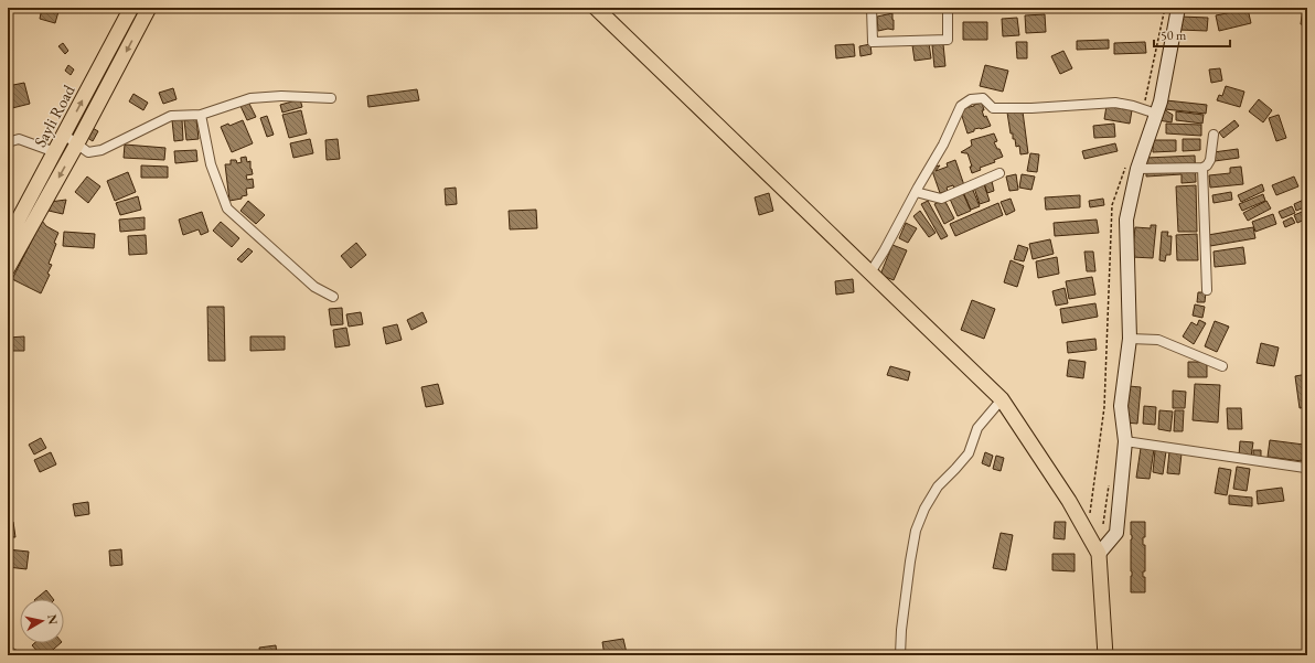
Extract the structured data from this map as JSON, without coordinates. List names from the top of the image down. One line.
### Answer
{"streets":{"main road":["Sayli Road"]},"scale_bar":"50 m","north":"right"}
